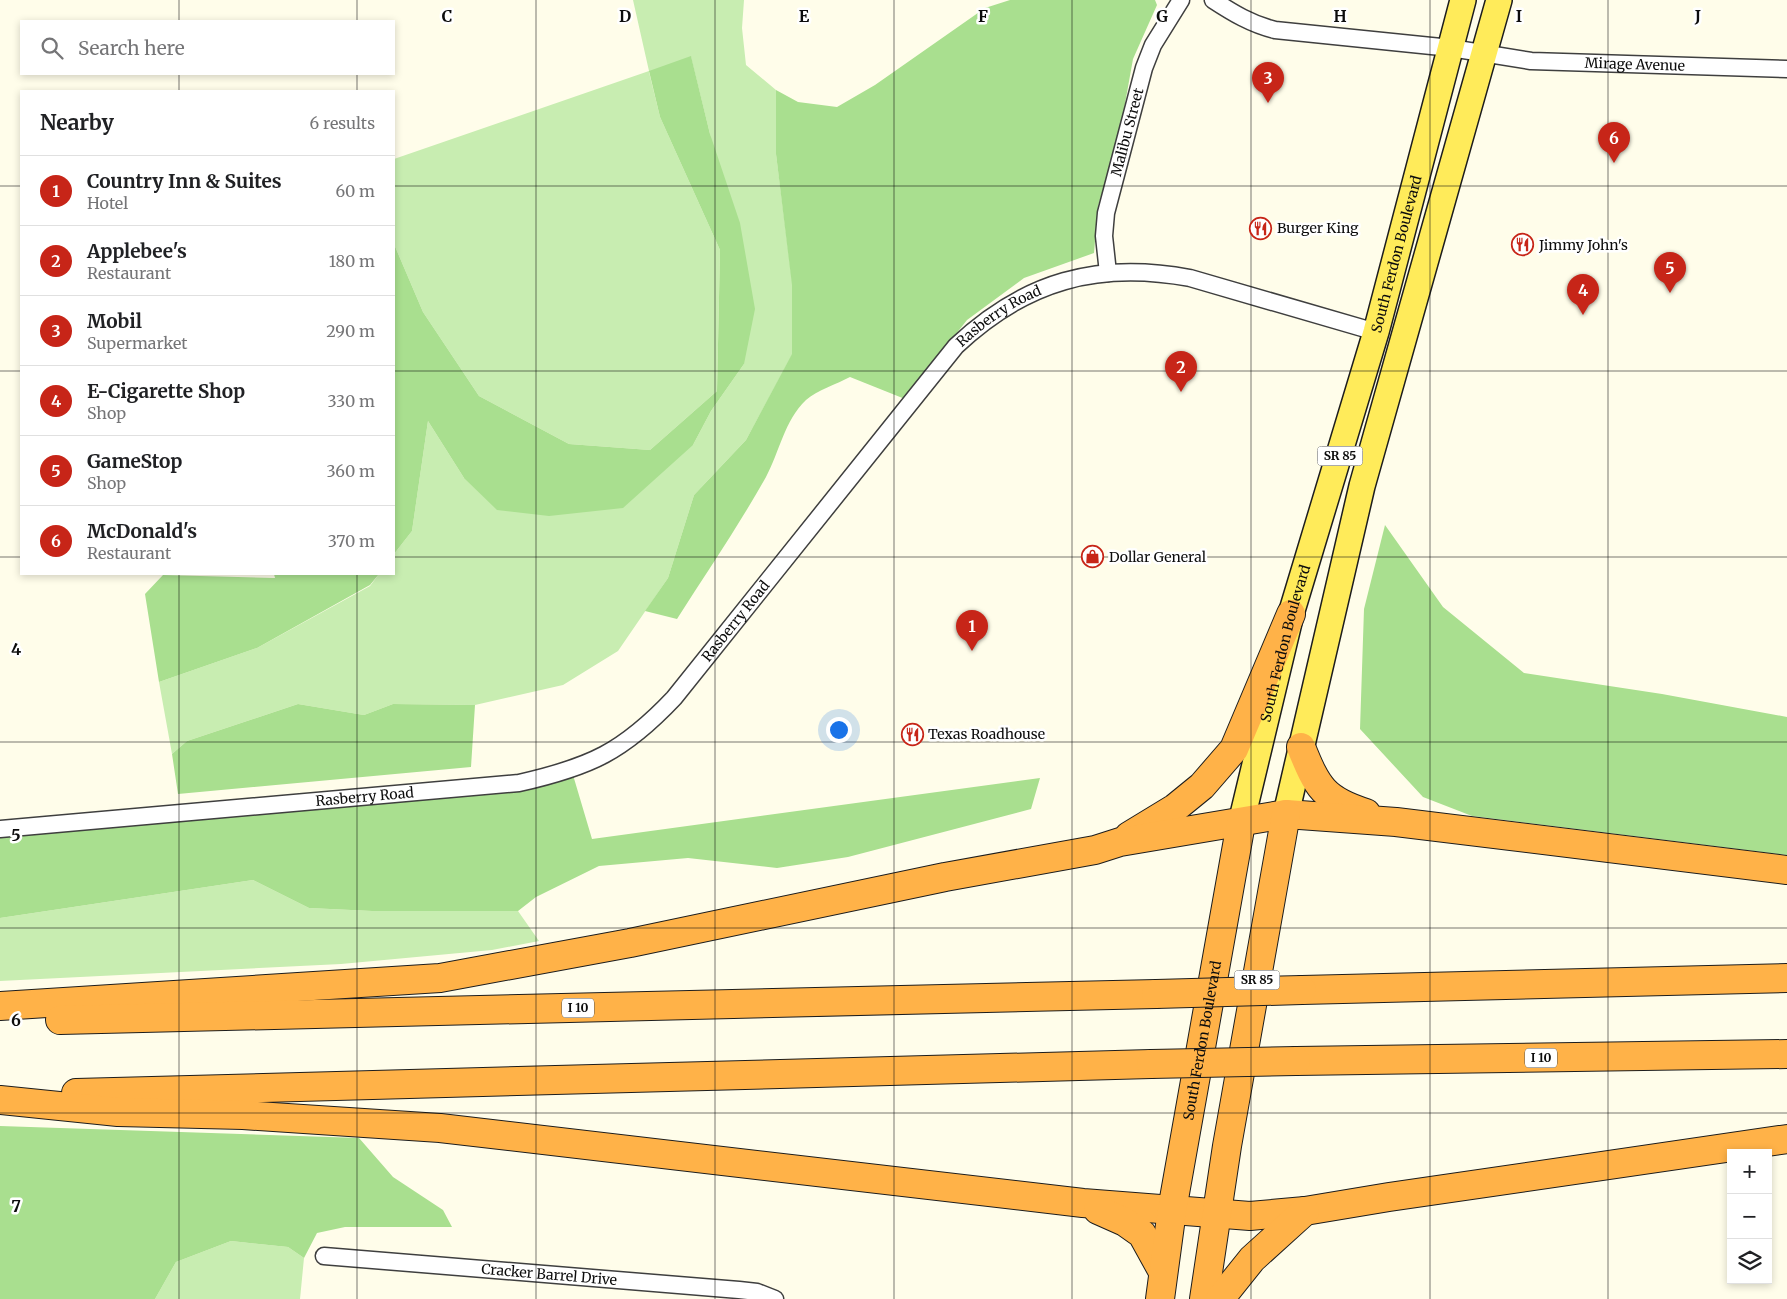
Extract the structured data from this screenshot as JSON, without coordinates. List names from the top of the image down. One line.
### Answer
{"streets":{"highway":["South Ferdon Boulevard","SR 85","I 10"],"street":["Mirage Avenue","Malibu Street","Rasberry Road","Cracker Barrel Drive"]},"crossings":[["Mirage Avenue","South Ferdon Boulevard"],["Malibu Street","Rasberry Road"],["South Ferdon Boulevard","Rasberry Road"]],"places":{"restaurant":["Burger King","Jimmy John's","Texas Roadhouse"],"shop":["Dollar General"]},"page":{"search":"Search here","pins":["3","6","5","4","2","1"],"heading":["Nearby","6 results"],"list":[{"mark":"1","name":"Country Inn & Suites","note":"Hotel","value":"60 m"},{"mark":"2","name":"Applebee's","note":"Restaurant","value":"180 m"},{"mark":"3","name":"Mobil","note":"Supermarket","value":"290 m"},{"mark":"4","name":"E-Cigarette Shop","note":"Shop","value":"330 m"},{"mark":"5","name":"GameStop","note":"Shop","value":"360 m"},{"mark":"6","name":"McDonald's","note":"Restaurant","value":"370 m"}],"map_buttons":["+","−"]},"grid":{"columns":["C","D","E","F","G","H","I","J"],"rows":["4","5","6","7"]}}
